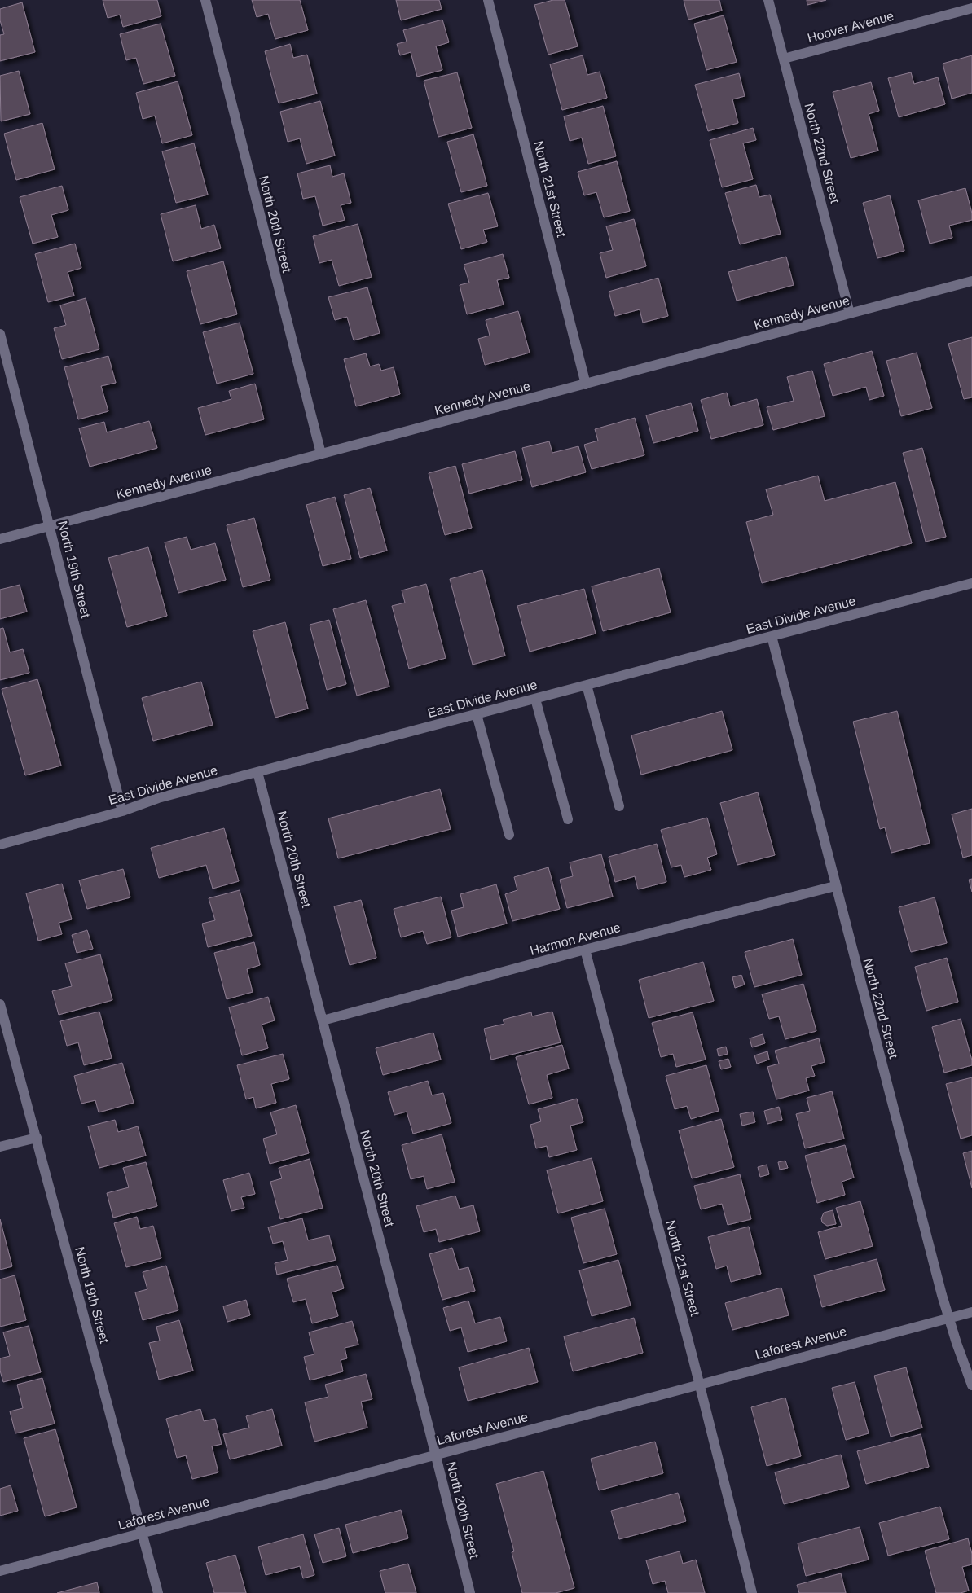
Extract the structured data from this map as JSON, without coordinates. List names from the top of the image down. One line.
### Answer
{"streets":{"street":["Hoover Avenue","North 22nd Street","North 21st Street","North 20th Street","Kennedy Avenue","North 19th Street","East Divide Avenue","Harmon Avenue","Laforest Avenue"]},"crossings":[["Hoover Avenue","North 22nd Street"],["North 22nd Street","Kennedy Avenue"],["North 22nd Street","East Divide Avenue"],["North 22nd Street","Harmon Avenue"],["North 22nd Street","Laforest Avenue"],["North 21st Street","Kennedy Avenue"],["North 21st Street","Harmon Avenue"],["North 21st Street","Laforest Avenue"],["North 20th Street","Kennedy Avenue"],["North 20th Street","East Divide Avenue"],["North 20th Street","Harmon Avenue"],["North 20th Street","Laforest Avenue"],["Kennedy Avenue","North 19th Street"],["North 19th Street","East Divide Avenue"],["North 19th Street","Laforest Avenue"]]}
